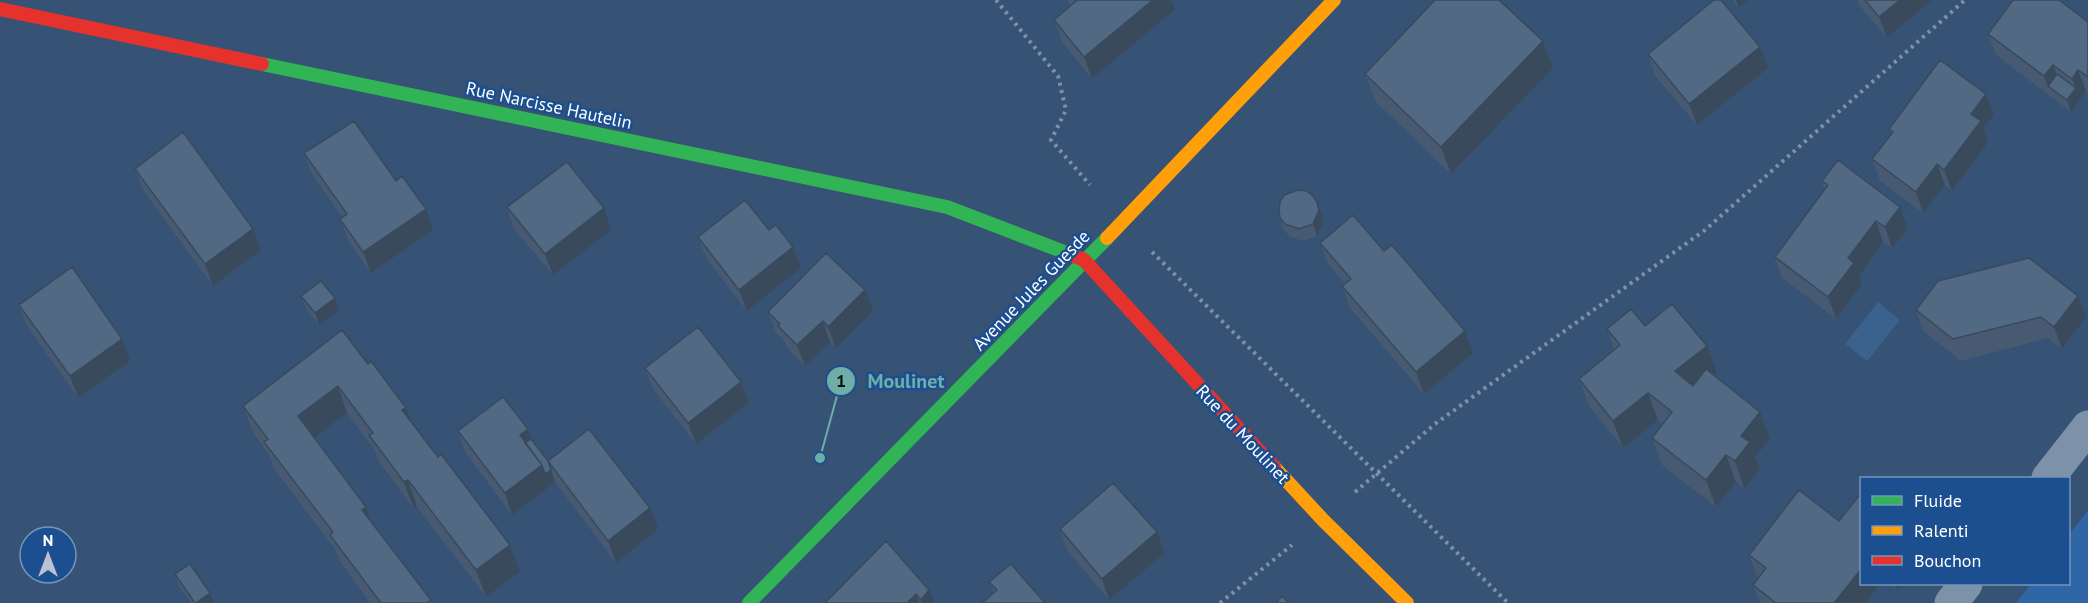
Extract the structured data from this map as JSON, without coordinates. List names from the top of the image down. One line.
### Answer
{"streets":{"street":["Rue Narcisse Hautelin","Avenue Jules Guesde","Rue du Moulinet"]},"crossings":[["Rue Narcisse Hautelin","Avenue Jules Guesde"],["Rue Narcisse Hautelin","Rue du Moulinet"],["Avenue Jules Guesde","Rue du Moulinet"]],"places":["Moulinet"],"legend":["Fluide","Ralenti","Bouchon"],"north":"top"}
